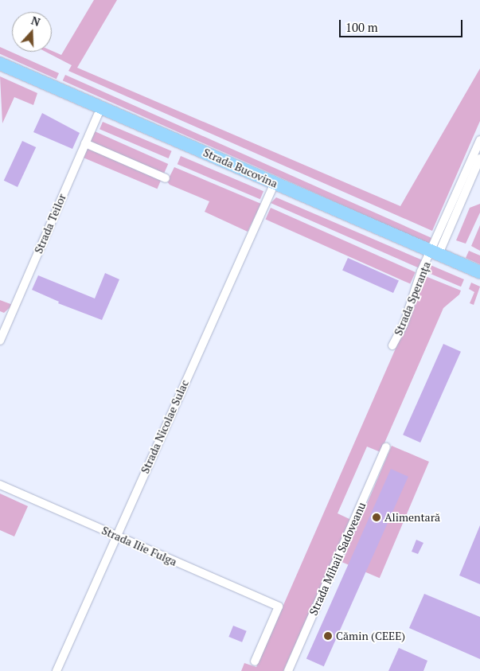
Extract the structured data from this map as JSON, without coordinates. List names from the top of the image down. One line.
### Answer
{"streets":{"main road":["Strada Bucovina"],"street":["Strada Teilor","Strada Speranța","Strada Nicolae Sulac","Strada Ilie Fulga","Strada Mihail Sadoveanu"]},"crossings":[["Strada Bucovina","Strada Teilor"],["Strada Bucovina","Strada Speranța"],["Strada Bucovina","Strada Nicolae Sulac"],["Strada Nicolae Sulac","Strada Ilie Fulga"]],"places":["Alimentară","Cămin (CEEE)"],"scale_bar":"100 m","north":"top"}
